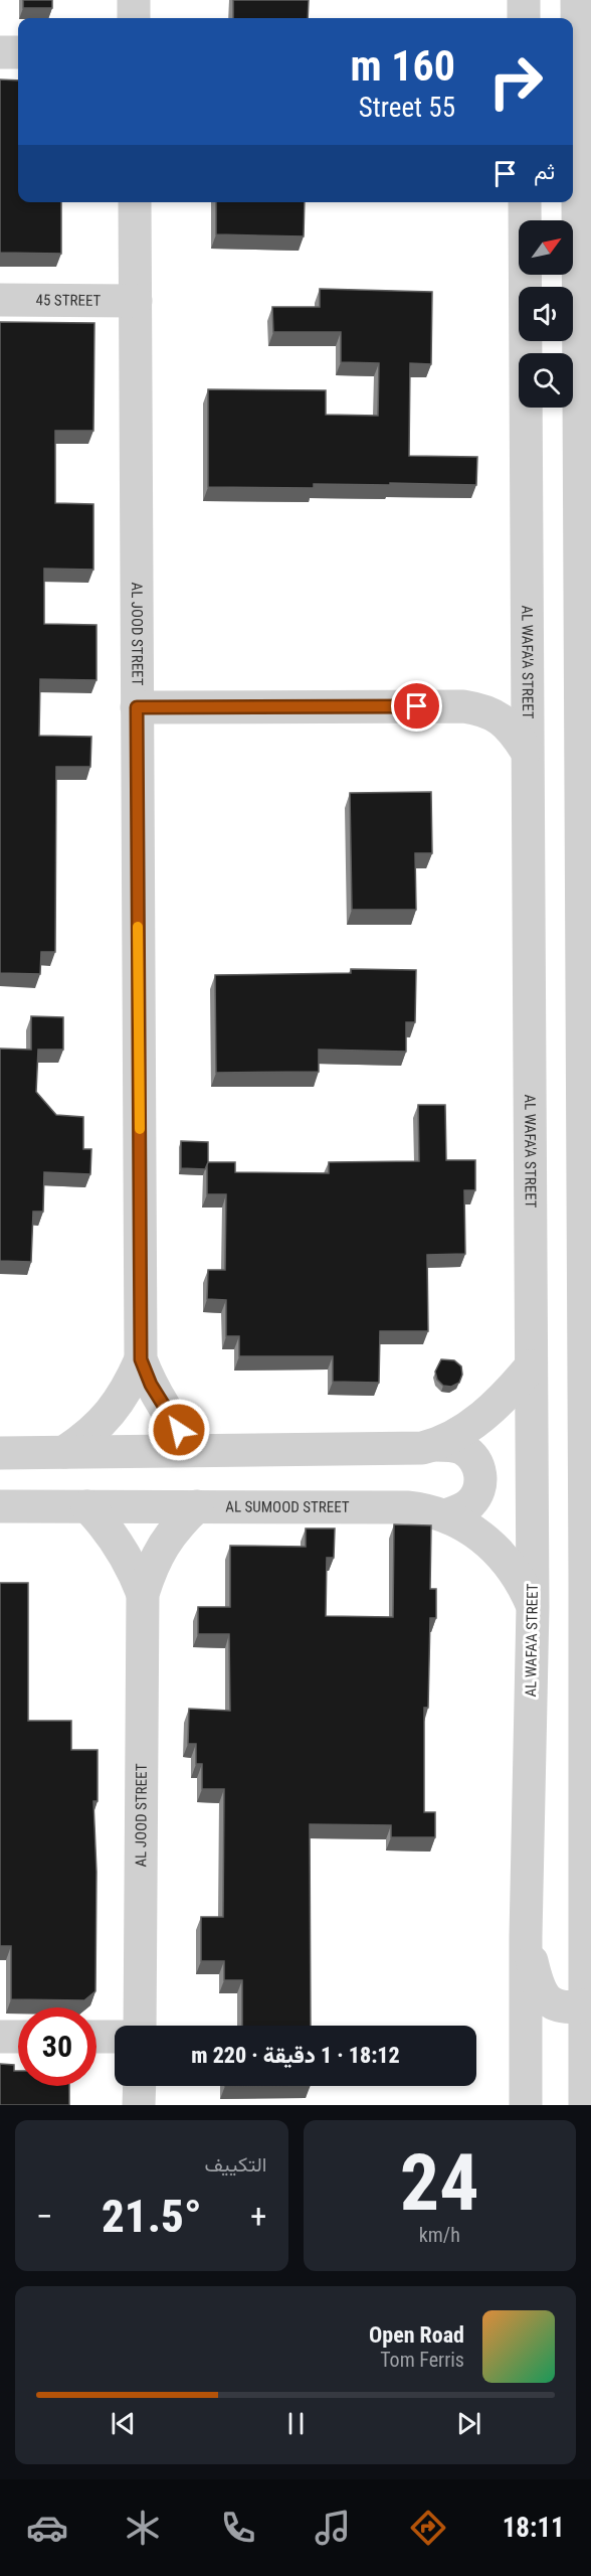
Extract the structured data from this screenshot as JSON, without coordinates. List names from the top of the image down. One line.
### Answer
{"streets":{"street":["45 STREET","AL JOOD STREET","AL WAFA'A STREET","AL SUMOOD STREET"]},"crossings":[["45 STREET","AL JOOD STREET"],["AL JOOD STREET","AL SUMOOD STREET"],["AL WAFA'A STREET","AL SUMOOD STREET"]],"north":"top right","page":{"turn":["160 m","55 Street"],"then":"ثم","limit":"30","trip":"18:12 · 1 دقيقة · 220 m","tile":[["24","km/h"],"التكييف"],"heat":["−","21.5°","+"],"song":["Open Road","Tom Ferris"],"tabs":"18:11"}}
